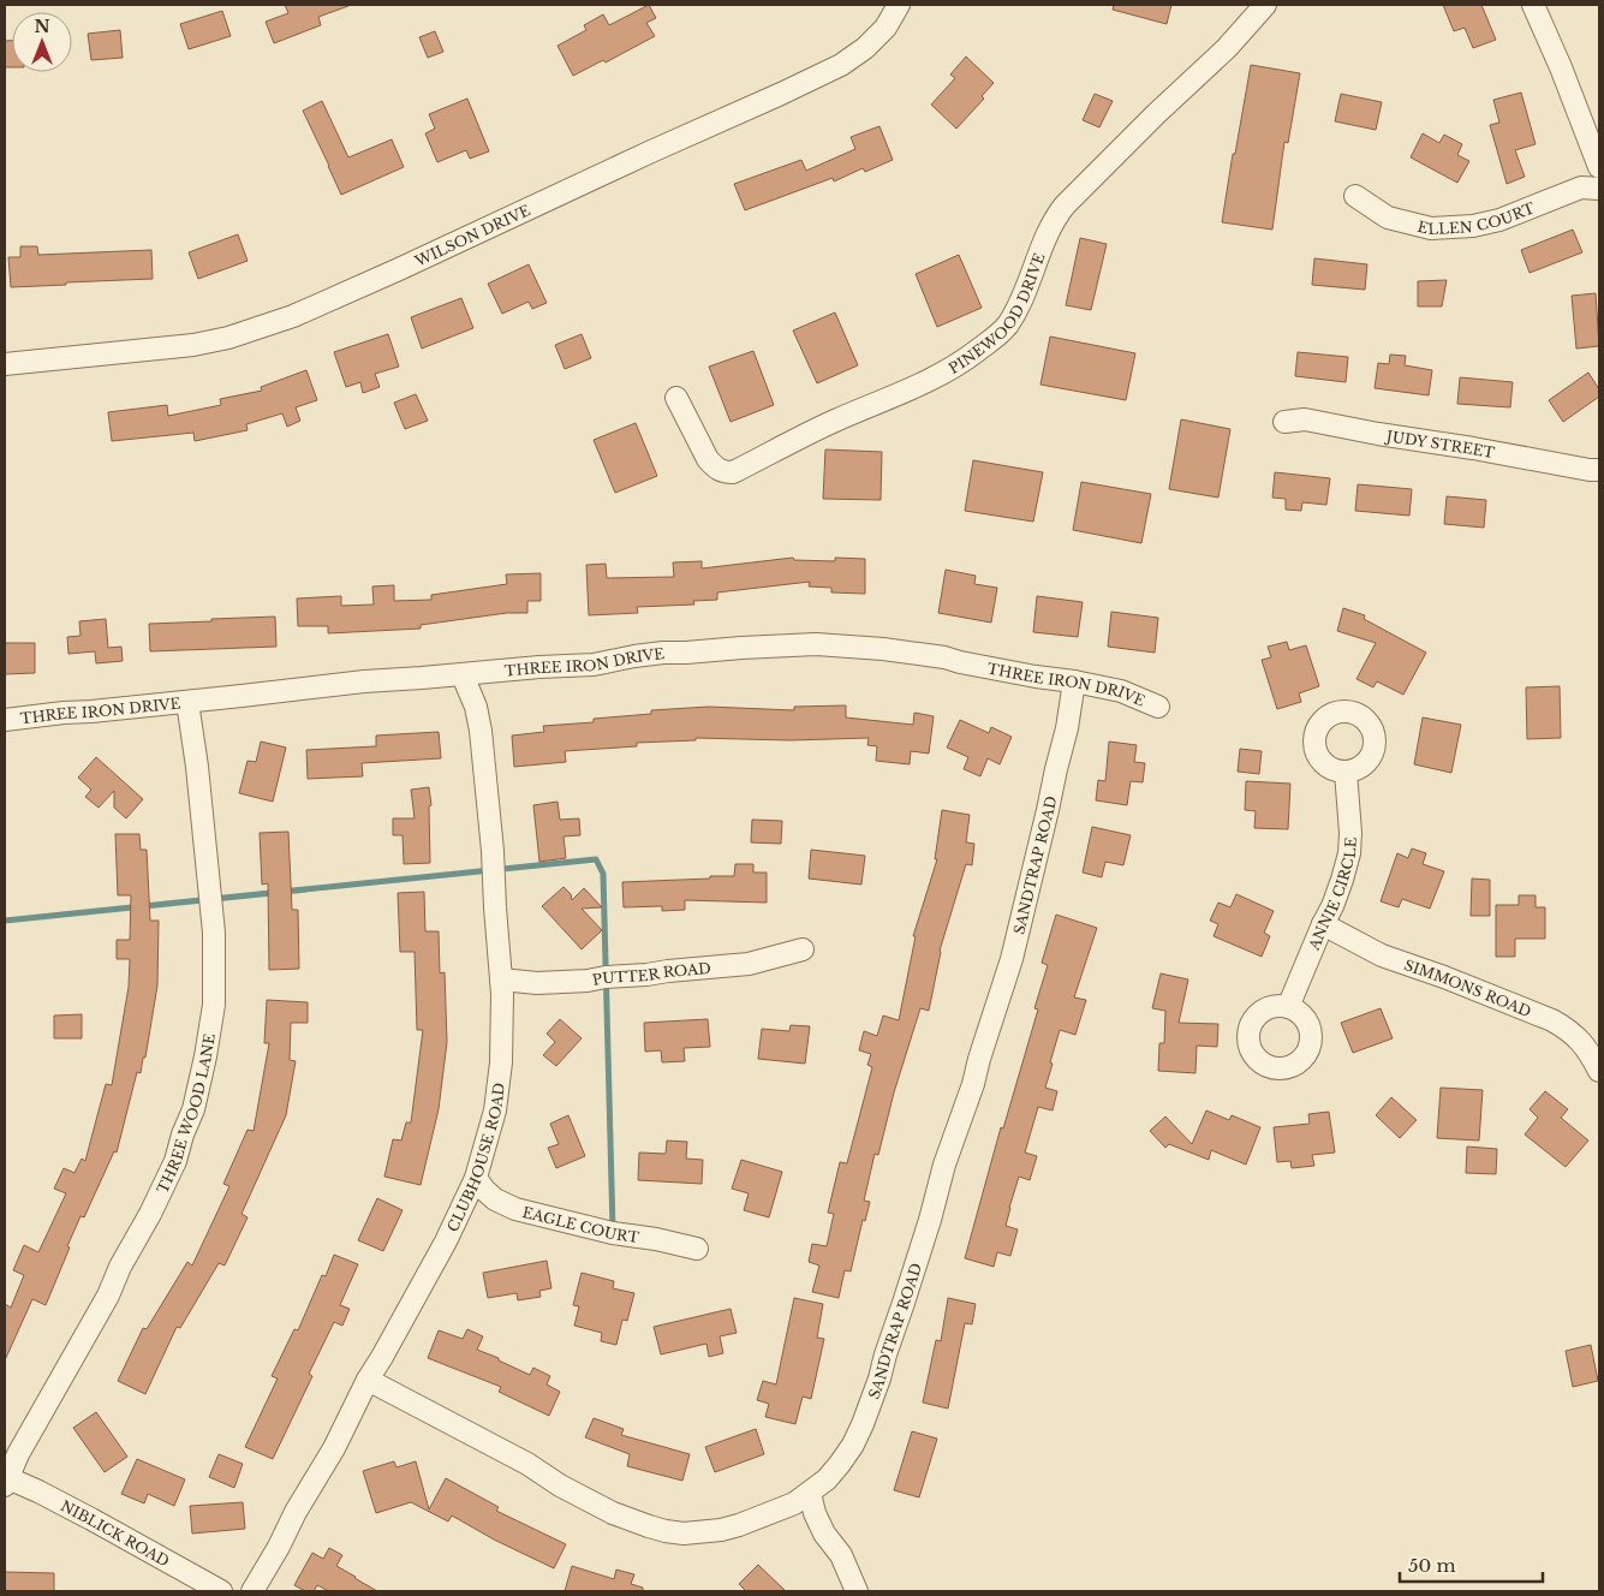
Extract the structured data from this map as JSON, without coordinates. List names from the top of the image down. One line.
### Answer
{"streets":{"street":["ELLEN COURT","WILSON DRIVE","PINEWOOD DRIVE","JUDY STREET","THREE IRON DRIVE","SANDTRAP ROAD","ANNIE CIRCLE","PUTTER ROAD","SIMMONS ROAD","THREE WOOD LANE","CLUBHOUSE ROAD","EAGLE COURT","NIBLICK ROAD"]},"crossings":[["THREE IRON DRIVE","SANDTRAP ROAD"],["THREE IRON DRIVE","THREE WOOD LANE"],["THREE IRON DRIVE","CLUBHOUSE ROAD"],["SANDTRAP ROAD","CLUBHOUSE ROAD"],["ANNIE CIRCLE","SIMMONS ROAD"],["PUTTER ROAD","CLUBHOUSE ROAD"],["THREE WOOD LANE","NIBLICK ROAD"],["CLUBHOUSE ROAD","EAGLE COURT"]],"scale_bar":"50 m","north":"top"}
